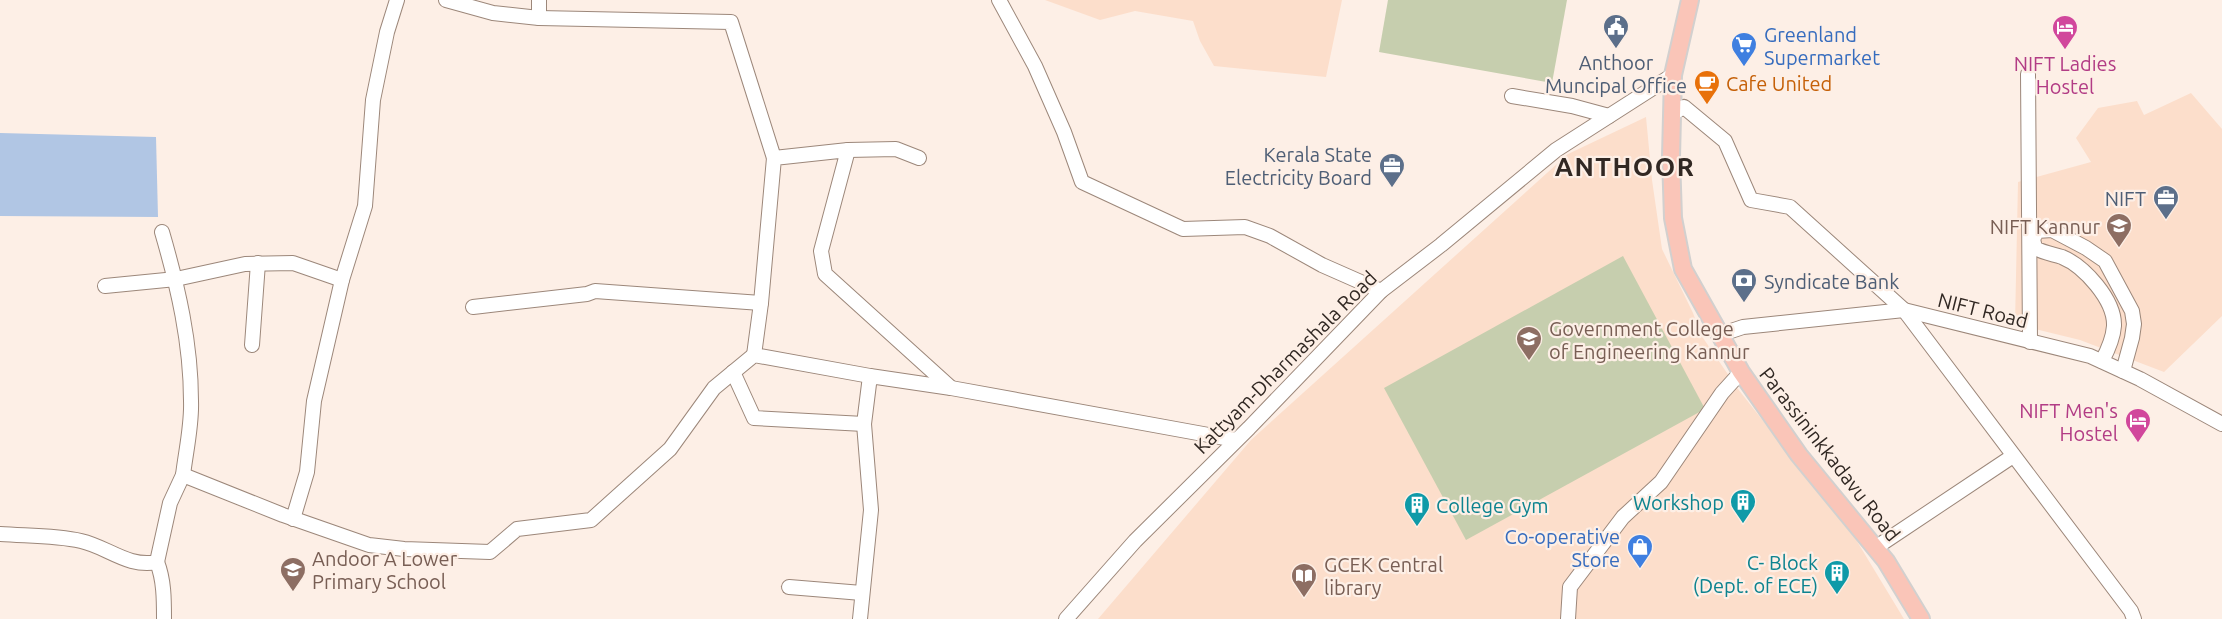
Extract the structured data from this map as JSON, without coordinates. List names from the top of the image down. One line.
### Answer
{"streets":{"main road":["Parassininkkadavu Road"],"street":["NIFT Road","Kattyam-Dharmashala Road"]},"crossings":[["NIFT Road","Parassininkkadavu Road"],["Kattyam-Dharmashala Road","Parassininkkadavu Road"]],"districts":["ANTHOOR"],"places":{"public building":["Anthoor Muncipal Office"],"hotel":["NIFT Ladies Hostel","NIFT Men's Hostel"],"supermarket":["Greenland Supermarket"],"cafe":["Cafe United"],"office":["Kerala State Electricity Board","NIFT"],"school or university":["NIFT Kannur","Government College of Engineering Kannur","Andoor A Lower Primary School"],"bank":["Syndicate Bank"],"building":["Workshop","College Gym","C- Block (Dept. of ECE)"],"shop":["Co-operative Store"],"library":["GCEK Central library"]}}
